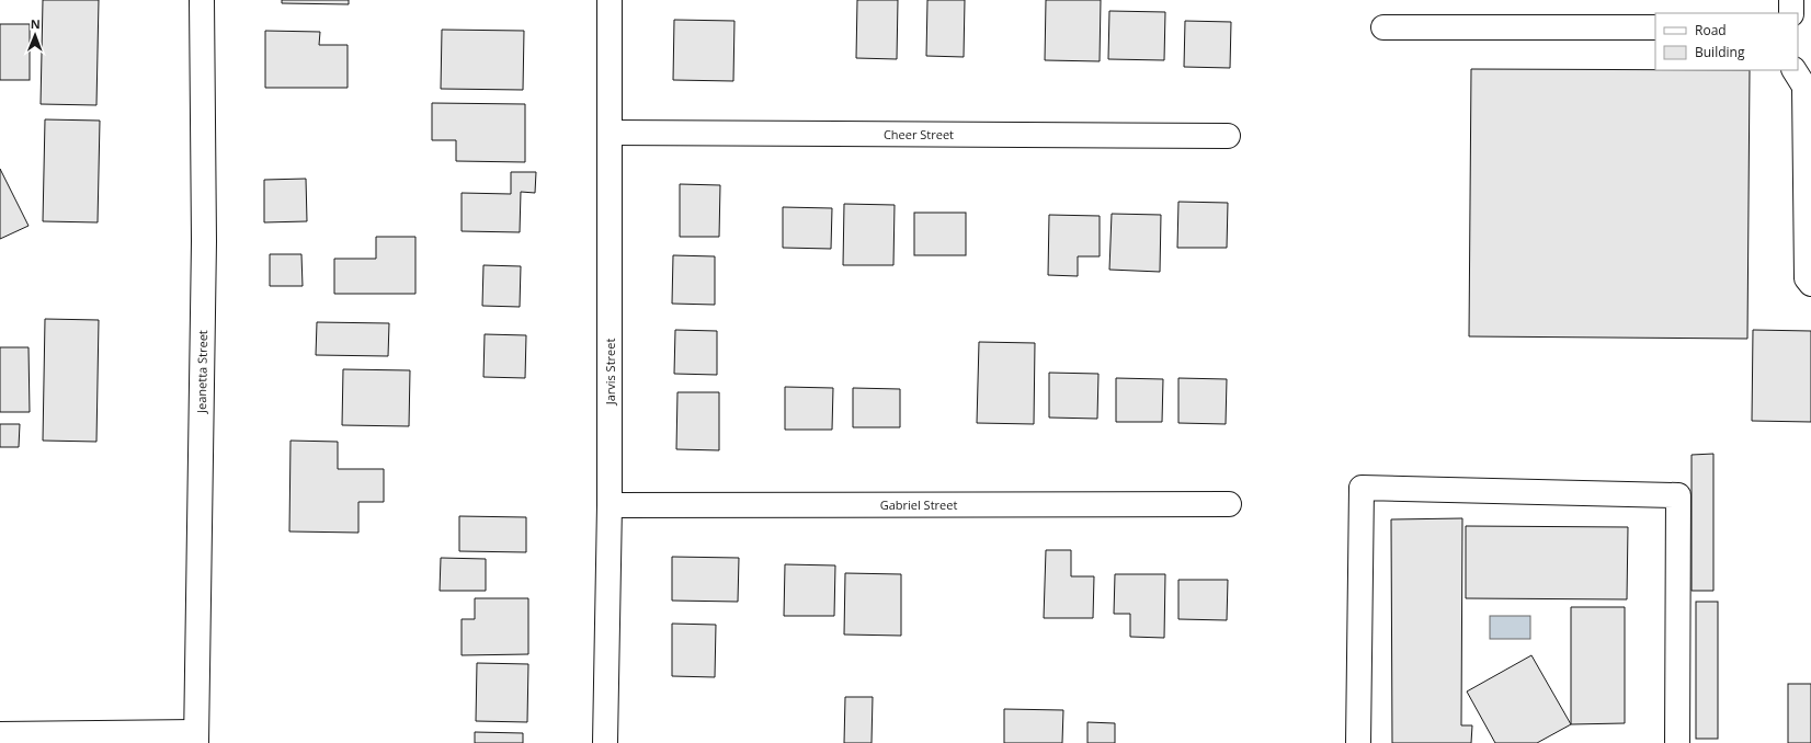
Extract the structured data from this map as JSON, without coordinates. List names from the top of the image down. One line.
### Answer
{"streets":{"street":["Cheer Street","Jeanetta Street","Jarvis Street","Gabriel Street"]},"crossings":[["Cheer Street","Jarvis Street"],["Jarvis Street","Gabriel Street"]],"legend":["Road","Building"],"north":"top"}
